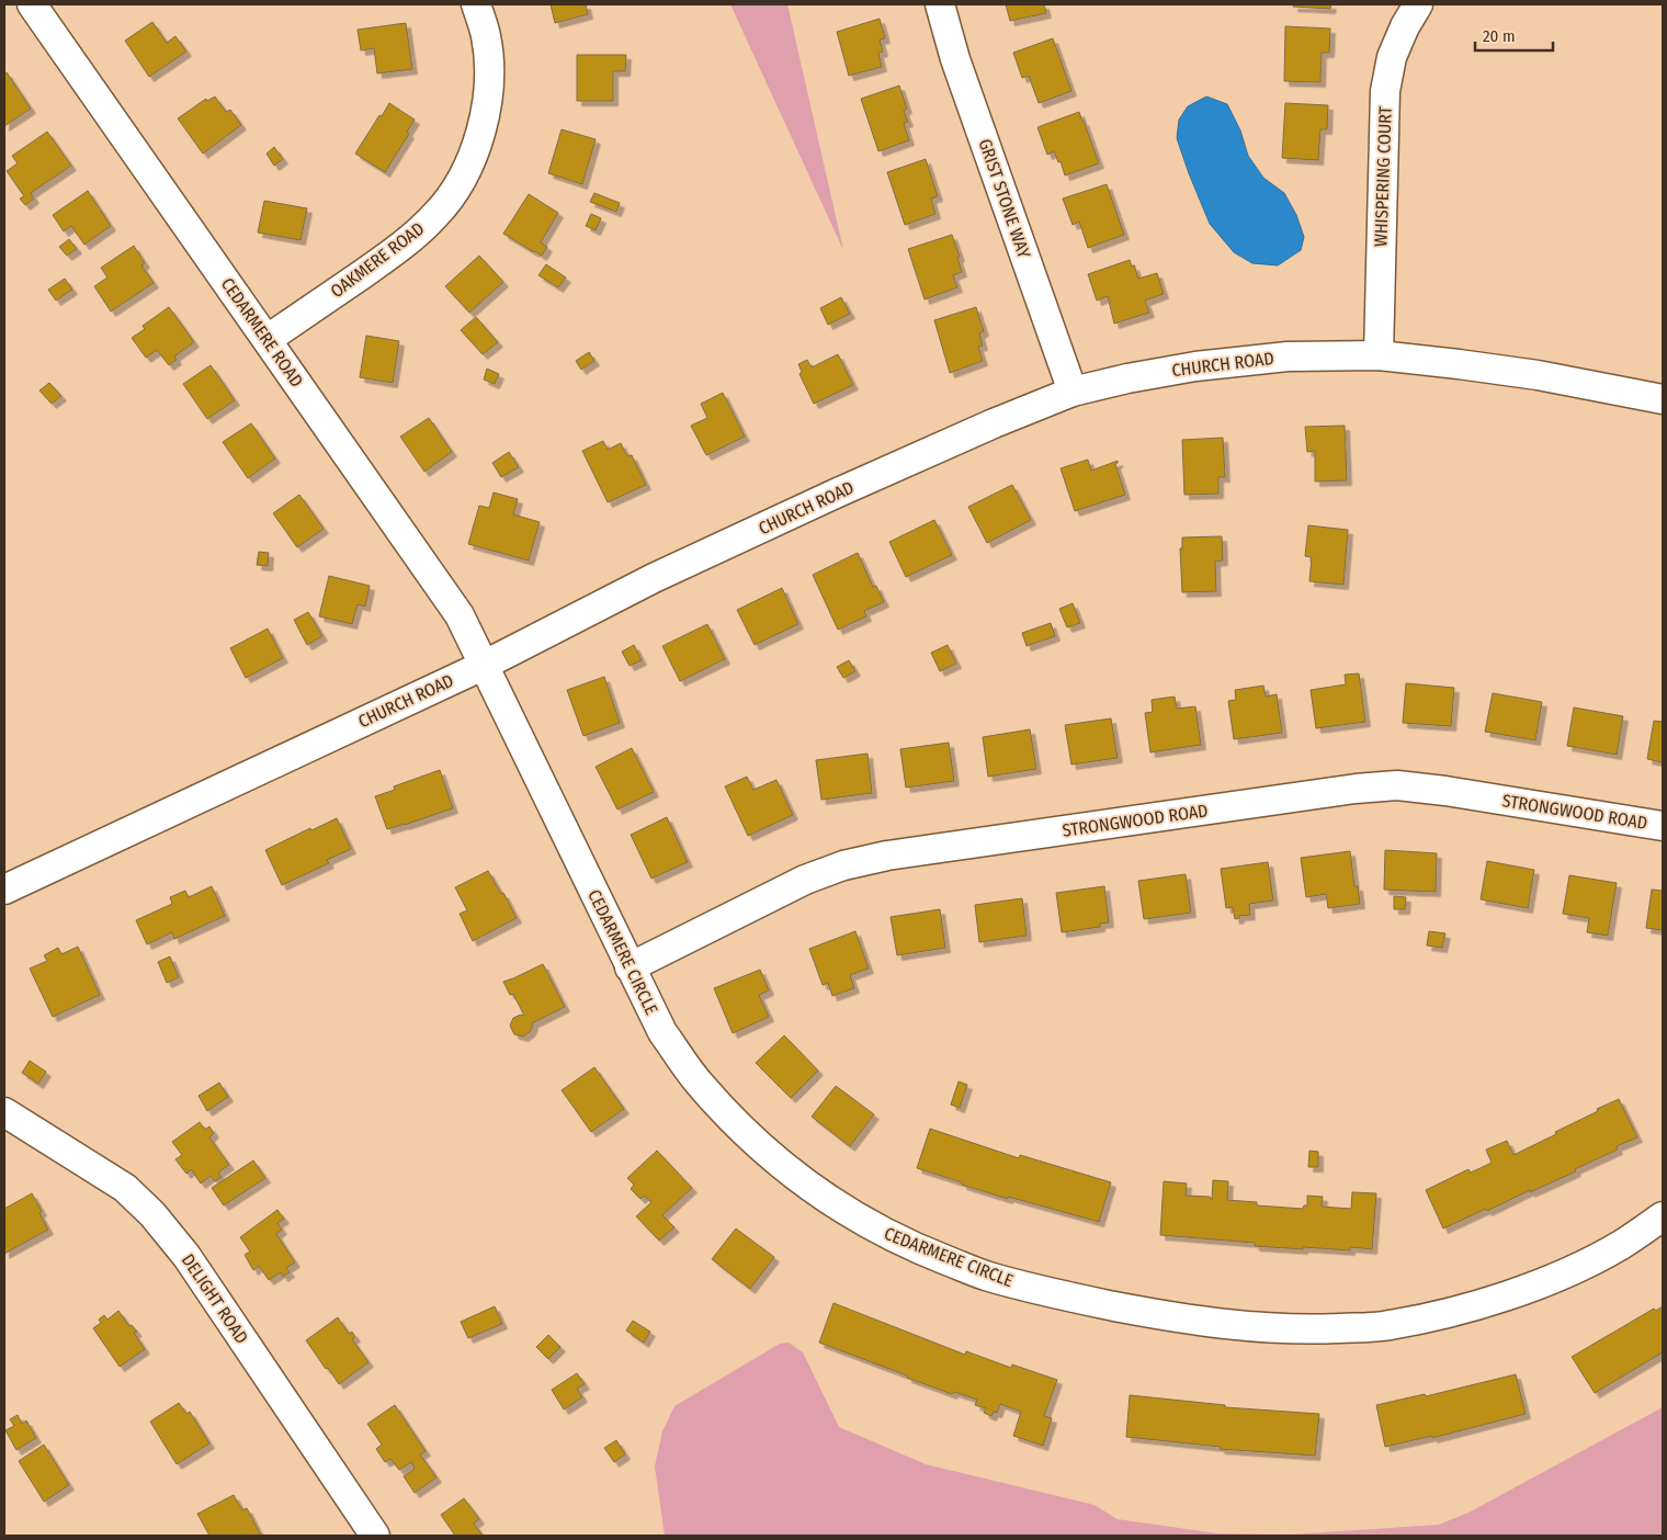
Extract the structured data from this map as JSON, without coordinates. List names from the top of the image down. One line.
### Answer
{"streets":{"street":["WHISPERING COURT","GRIST STONE WAY","OAKMERE ROAD","CEDARMERE ROAD","CHURCH ROAD","STRONGWOOD ROAD","CEDARMERE CIRCLE","DELIGHT ROAD"]},"crossings":[["WHISPERING COURT","CHURCH ROAD"],["GRIST STONE WAY","CHURCH ROAD"],["OAKMERE ROAD","CEDARMERE ROAD"],["CEDARMERE ROAD","CHURCH ROAD"],["CEDARMERE ROAD","CEDARMERE CIRCLE"],["CHURCH ROAD","CEDARMERE CIRCLE"],["STRONGWOOD ROAD","CEDARMERE CIRCLE"]],"scale_bar":"20 m"}
